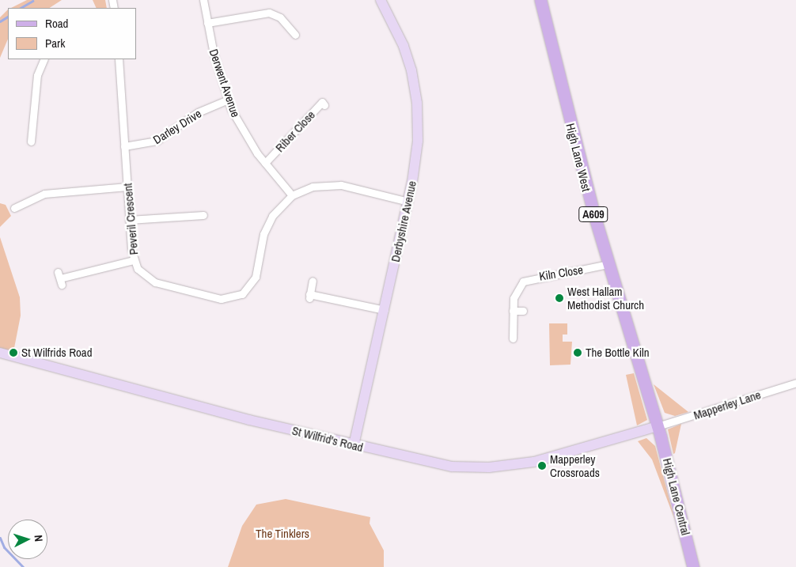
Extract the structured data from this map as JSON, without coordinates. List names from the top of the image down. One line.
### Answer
{"streets":{"main road":["High Lane West","A609","High Lane Central"],"street":["Derwent Avenue","Darley Drive","Riber Close","Peveril Crescent","Derbyshire Avenue","Kiln Close","Mapperley Lane","St Wilfrid's Road"]},"crossings":[["Derwent Avenue","Darley Drive"],["Derwent Avenue","Riber Close"],["Derwent Avenue","Peveril Crescent"],["Darley Drive","Peveril Crescent"],["High Lane West","Kiln Close"],["High Lane West","Mapperley Lane"],["High Lane West","St Wilfrid's Road"],["High Lane West","High Lane Central"],["Peveril Crescent","Derbyshire Avenue"],["Derbyshire Avenue","St Wilfrid's Road"],["Mapperley Lane","St Wilfrid's Road"],["Mapperley Lane","High Lane Central"],["St Wilfrid's Road","High Lane Central"]],"parks":["The Tinklers"],"places":["West Hallam Methodist Church","St Wilfrids Road","The Bottle Kiln","Mapperley Crossroads"],"legend":["Road","Park"],"north":"right"}
